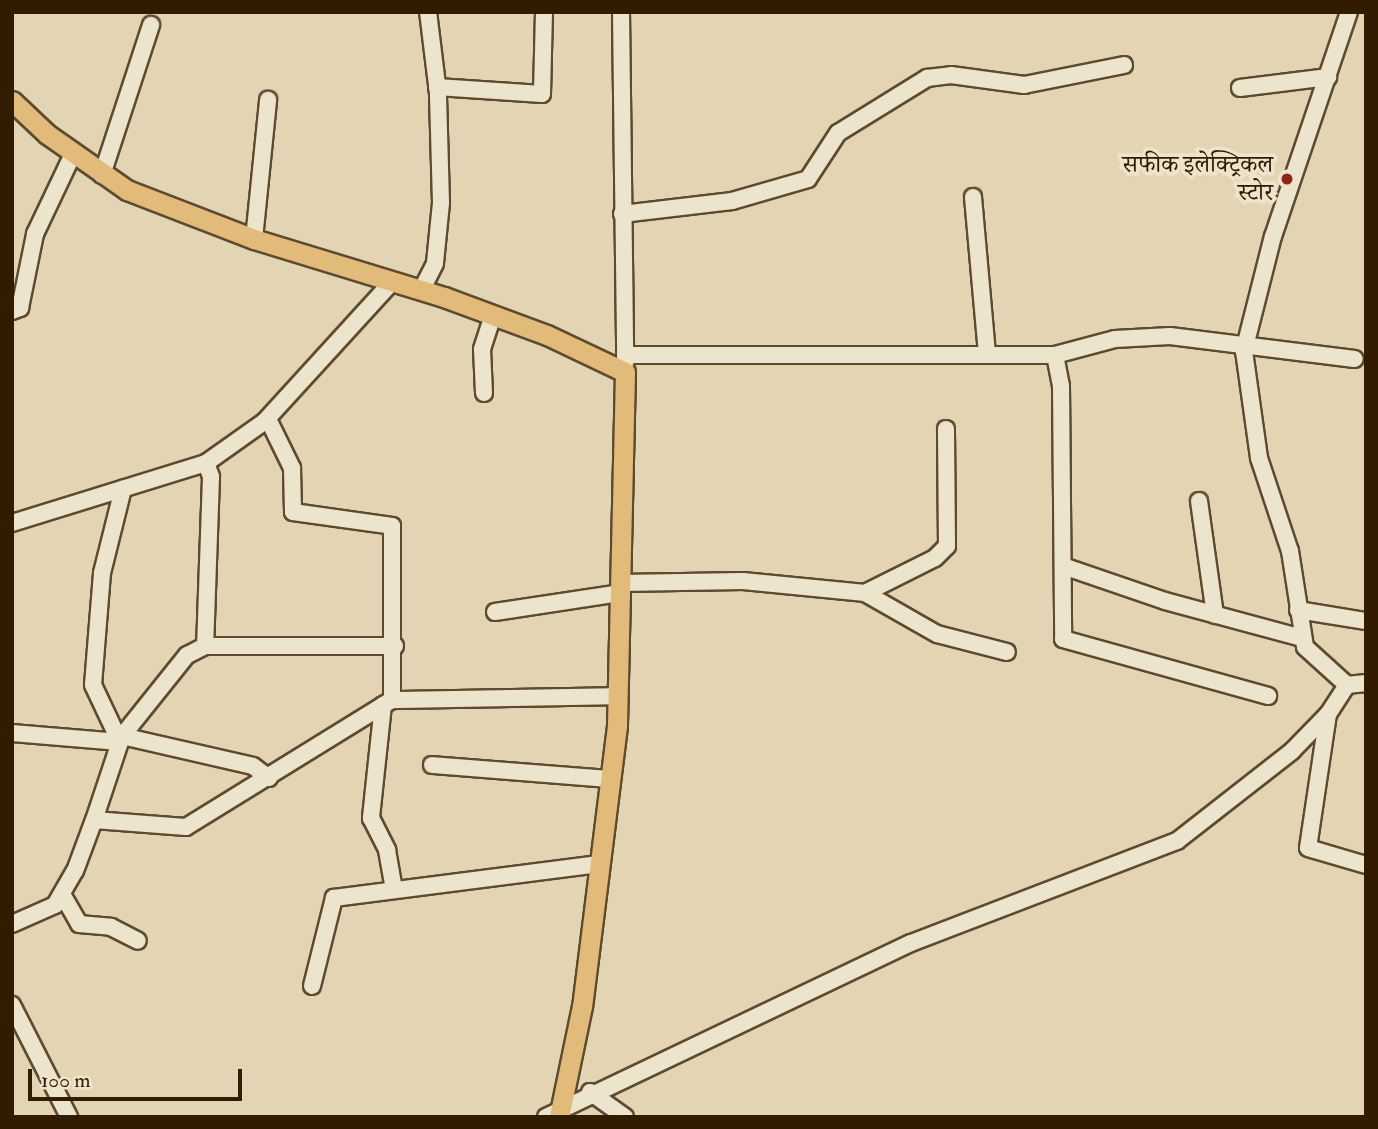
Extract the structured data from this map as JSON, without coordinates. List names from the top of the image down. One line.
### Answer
{"places":["सफीक इलेक्ट्रिकल स्टोर"],"scale_bar":"100 m"}
